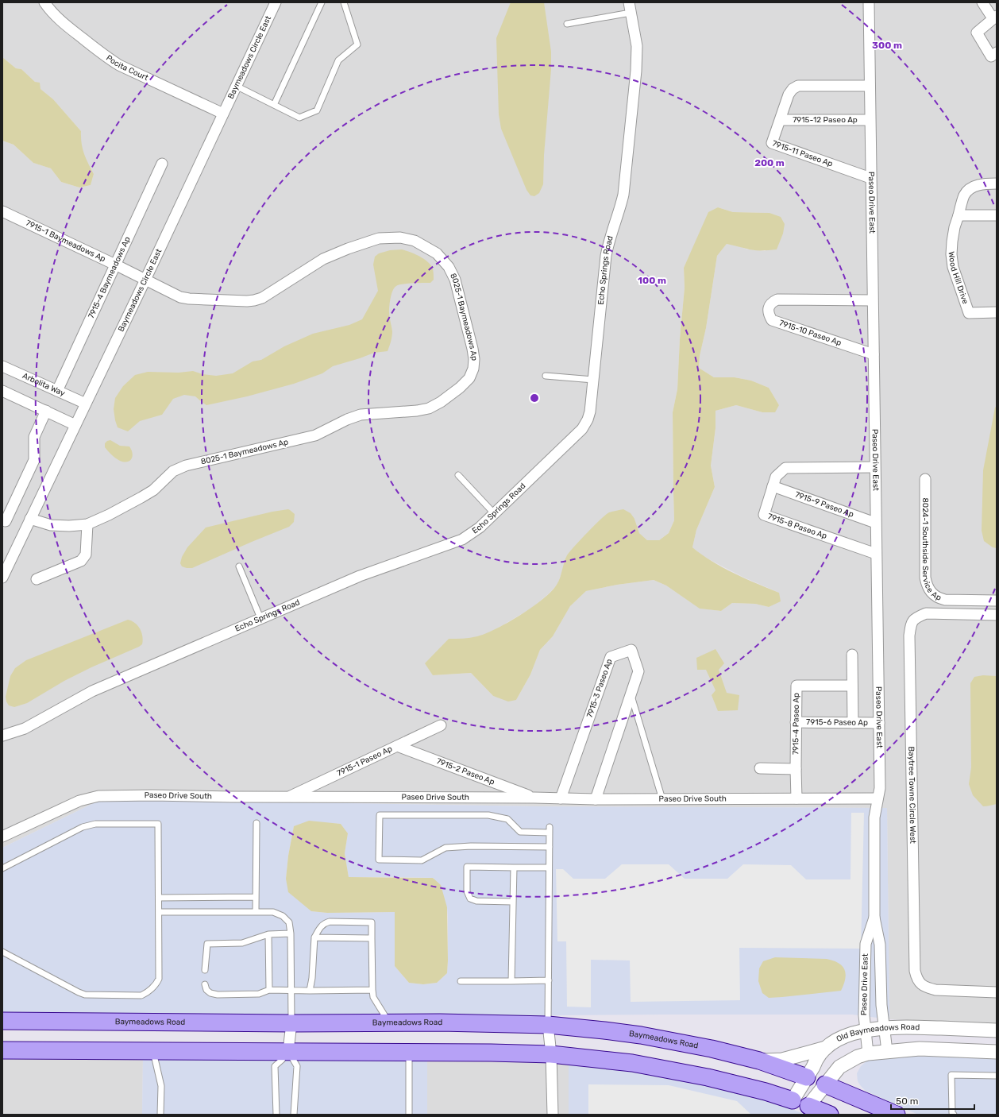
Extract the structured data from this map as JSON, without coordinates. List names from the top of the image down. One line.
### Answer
{"streets":{"main road":["Baymeadows Road"],"street":["Baymeadows Circle East","Pocita Court","7915-12 Paseo Ap","7915-11 Paseo Ap","Paseo Drive East","7915-1 Baymeadows Ap","Echo Springs Road","7915-4 Baymeadows Ap","Wood Hill Drive","8025-1 Baymeadows Ap","7915-10 Paseo Ap","Arbolita Way","7915-9 Paseo Ap","7915-8 Paseo Ap","8024-1 Southside Service Ap","7915-3 Paseo Ap","7915-6 Paseo Ap","7915-4 Paseo Ap","7915-1 Paseo Ap","7915-2 Paseo Ap","Baytree Towne Circle West","Paseo Drive South","Old Baymeadows Road"]},"crossings":[["Baymeadows Circle East","Pocita Court"],["Baymeadows Circle East","7915-1 Baymeadows Ap"],["Baymeadows Circle East","8025-1 Baymeadows Ap"],["Baymeadows Circle East","Arbolita Way"],["7915-12 Paseo Ap","7915-11 Paseo Ap"],["7915-12 Paseo Ap","Paseo Drive East"],["7915-11 Paseo Ap","Paseo Drive East"],["Paseo Drive East","7915-10 Paseo Ap"],["Paseo Drive East","7915-9 Paseo Ap"],["Paseo Drive East","7915-8 Paseo Ap"],["Paseo Drive East","7915-6 Paseo Ap"],["Paseo Drive East","Paseo Drive South"],["Paseo Drive East","Old Baymeadows Road"],["7915-1 Baymeadows Ap","7915-4 Baymeadows Ap"],["7915-1 Baymeadows Ap","8025-1 Baymeadows Ap"],["7915-4 Baymeadows Ap","Arbolita Way"],["7915-9 Paseo Ap","7915-8 Paseo Ap"],["7915-3 Paseo Ap","Paseo Drive South"],["7915-6 Paseo Ap","7915-4 Paseo Ap"],["7915-4 Paseo Ap","Paseo Drive South"],["7915-1 Paseo Ap","7915-2 Paseo Ap"],["7915-1 Paseo Ap","Paseo Drive South"],["7915-2 Paseo Ap","Paseo Drive South"],["Baymeadows Road","Old Baymeadows Road"]],"scale_bar":"50 m","rings":["300 m","200 m","100 m"]}
